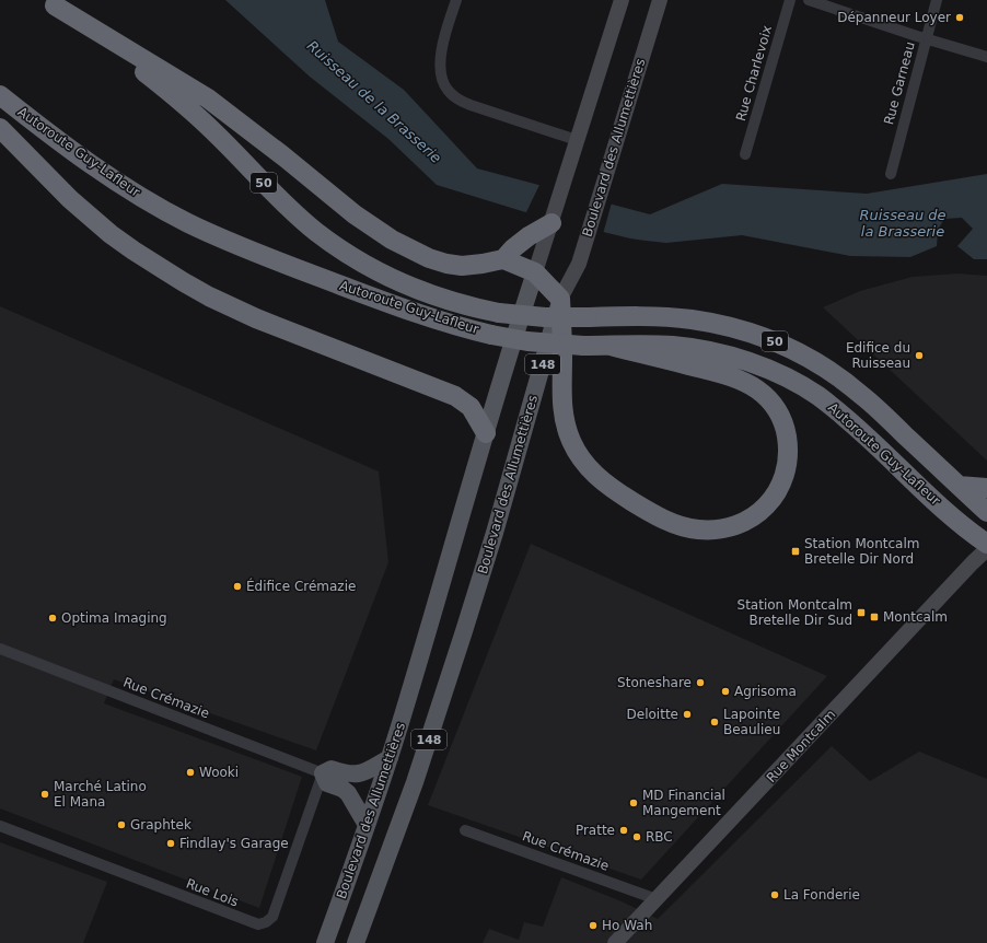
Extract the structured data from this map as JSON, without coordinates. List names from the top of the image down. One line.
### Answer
{"streets":{"highway":["Autoroute Guy-Lafleur","50"],"main road":["Boulevard des Allumettières","148","Rue Montcalm"],"street":["Rue Charlevoix","Rue Garneau","Rue Crémazie","Rue Lois"]},"crossings":[["Rue Crémazie","Rue Montcalm"],["Rue Crémazie","Rue Lois"]],"water":["Ruisseau de la Brasserie"],"places":{"other":["Dépanneur Loyer","Edifice du Ruisseau","Édifice Crémazie","Optima Imaging","Stoneshare","Agrisoma","Deloitte","Lapointe Beaulieu","Wooki","Marché Latino El Mana","MD Financial Mangement","Graphtek","Pratte","RBC","Findlay's Garage","La Fonderie","Ho Wah"],"transit":["Station Montcalm Bretelle Dir Nord","Station Montcalm Bretelle Dir Sud","Montcalm"]}}
